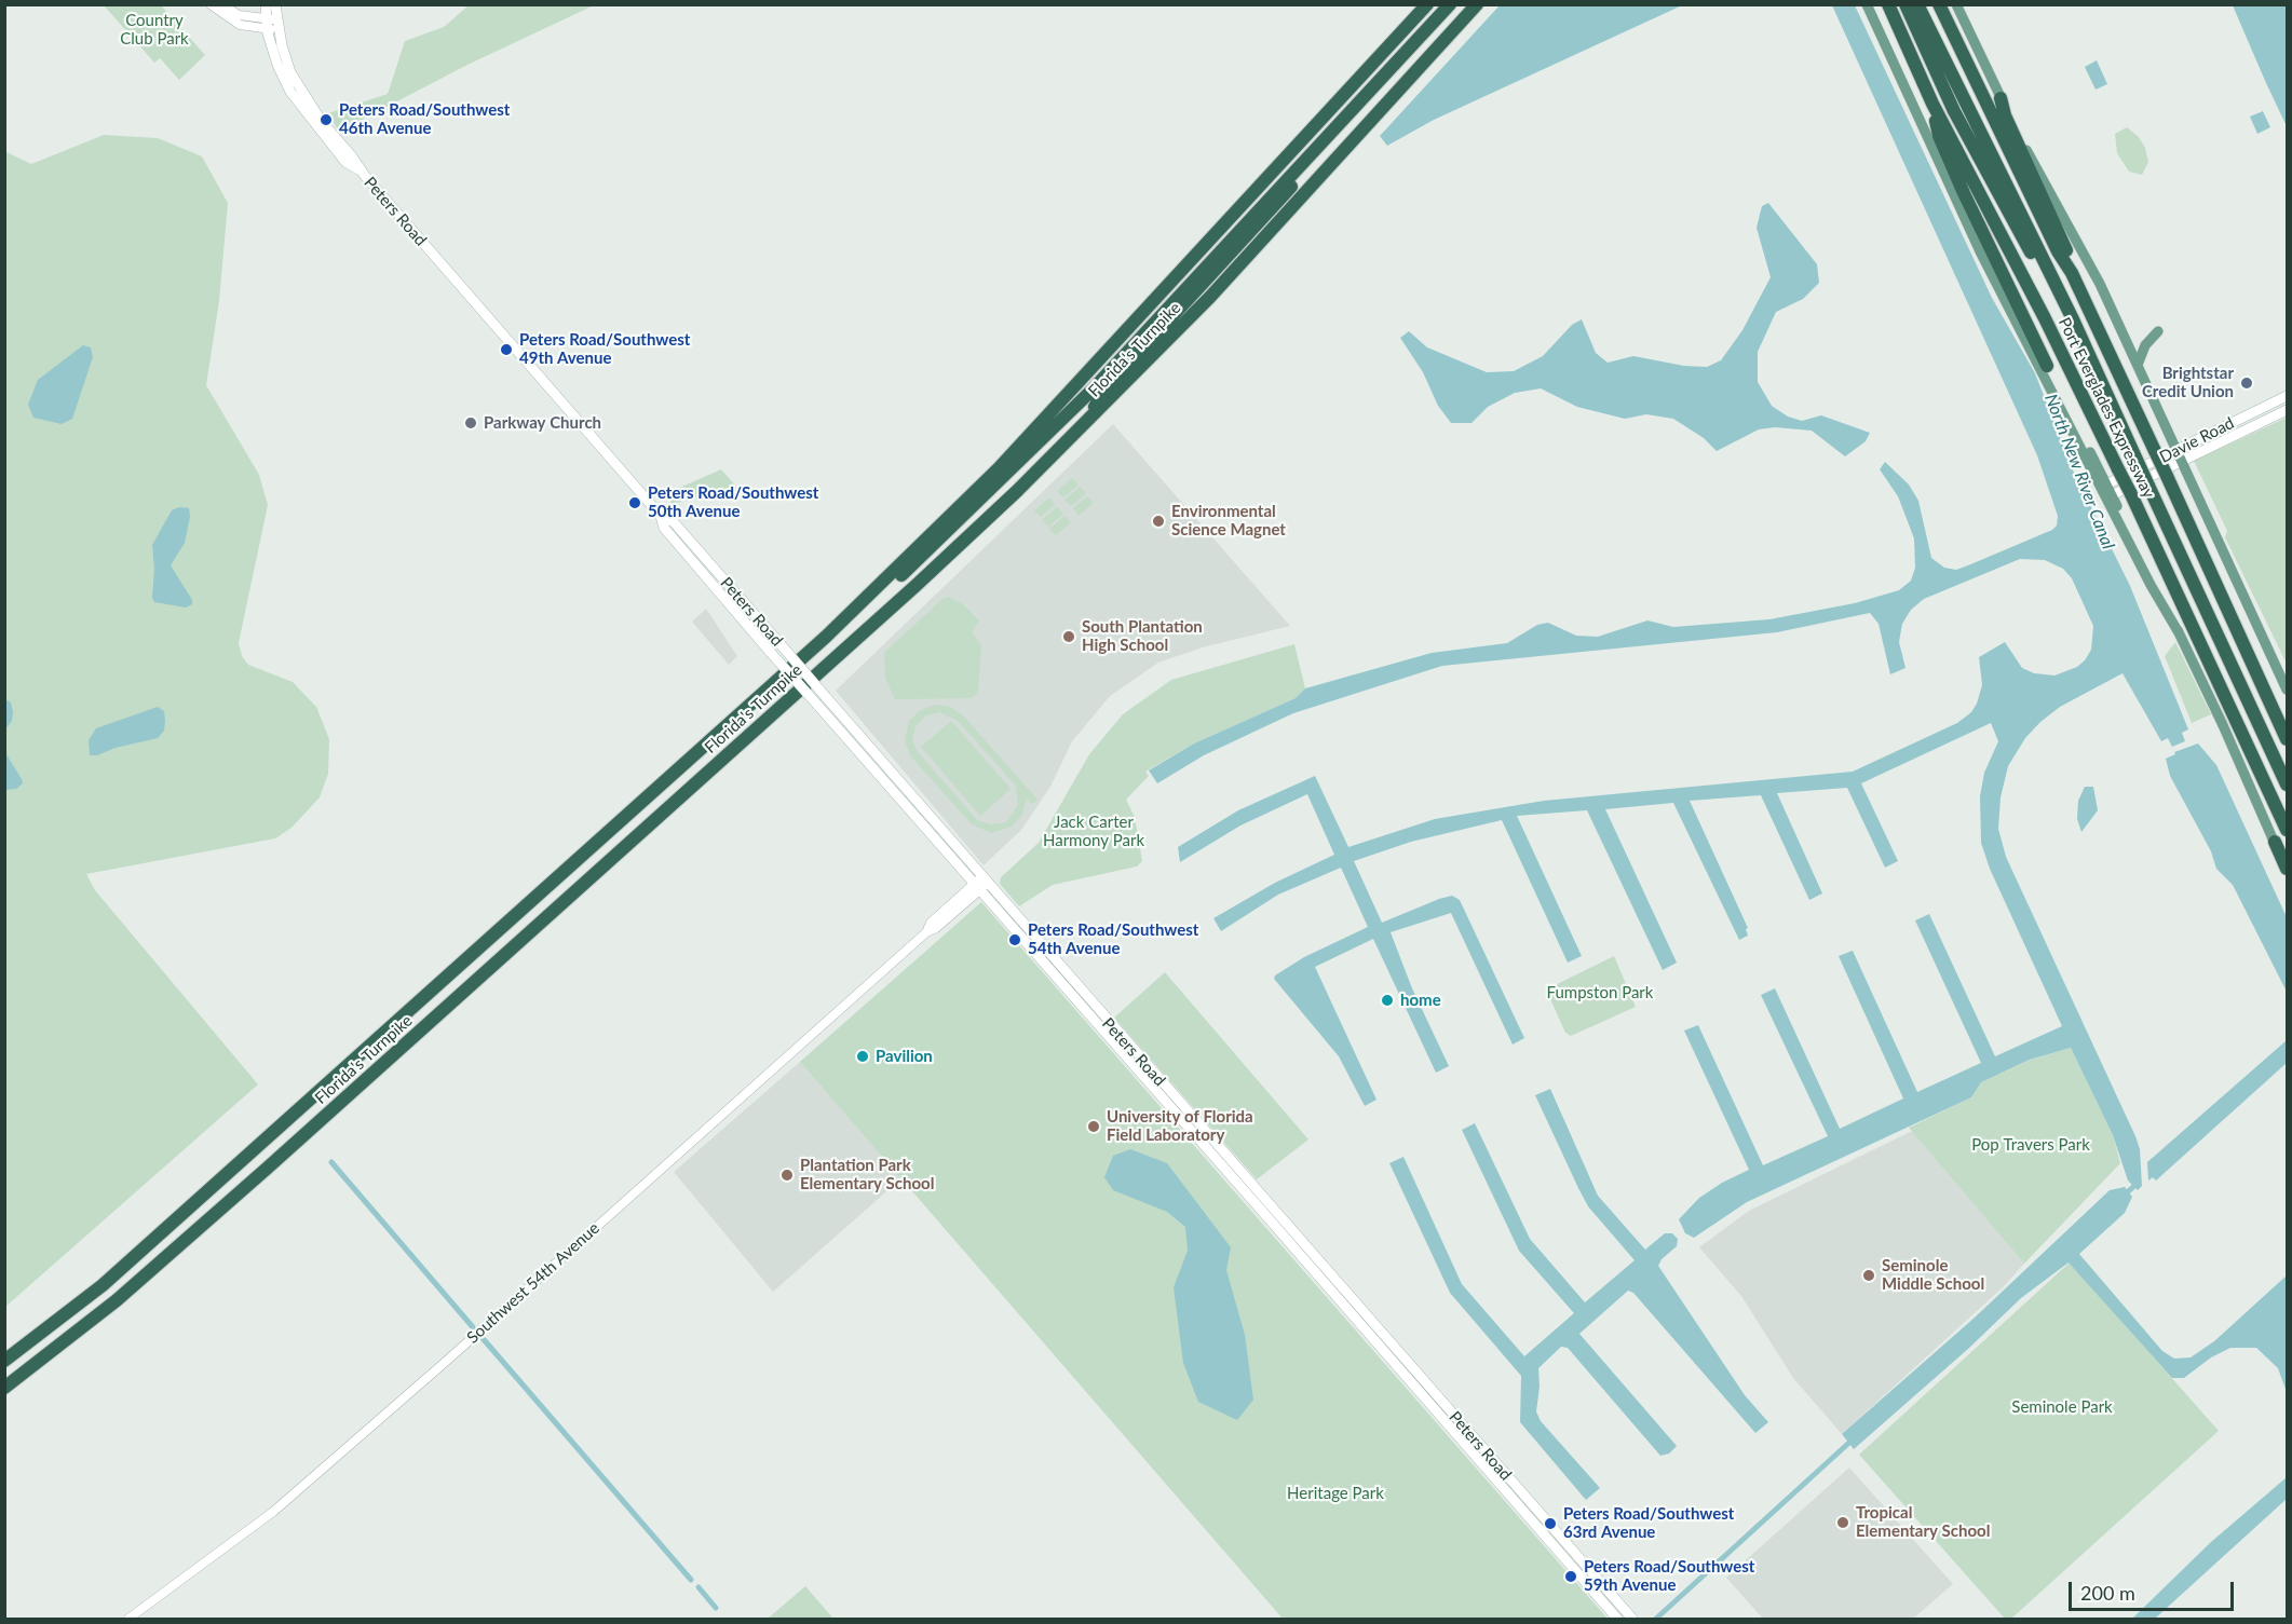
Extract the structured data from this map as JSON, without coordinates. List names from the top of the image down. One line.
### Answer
{"streets":{"highway":["Florida's Turnpike","Port Everglades Expressway"],"main road":["Peters Road","Davie Road"],"street":["Southwest 54th Avenue"]},"crossings":[["Peters Road","Southwest 54th Avenue"]],"water":["North New River Canal"],"parks":["Country Club Park","Jack Carter Harmony Park","Fumpston Park","Pop Travers Park","Seminole Park","Heritage Park"],"places":["Peters Road/Southwest 46th Avenue","Peters Road/Southwest 49th Avenue","Brightstar Credit Union","Parkway Church","Peters Road/Southwest 50th Avenue","Environmental Science Magnet","South Plantation High School","Peters Road/Southwest 54th Avenue","home","Pavilion","University of Florida Field Laboratory","Plantation Park Elementary School","Seminole Middle School","Tropical Elementary School","Peters Road/Southwest 63rd Avenue","Peters Road/Southwest 59th Avenue"],"scale_bar":"200 m"}
